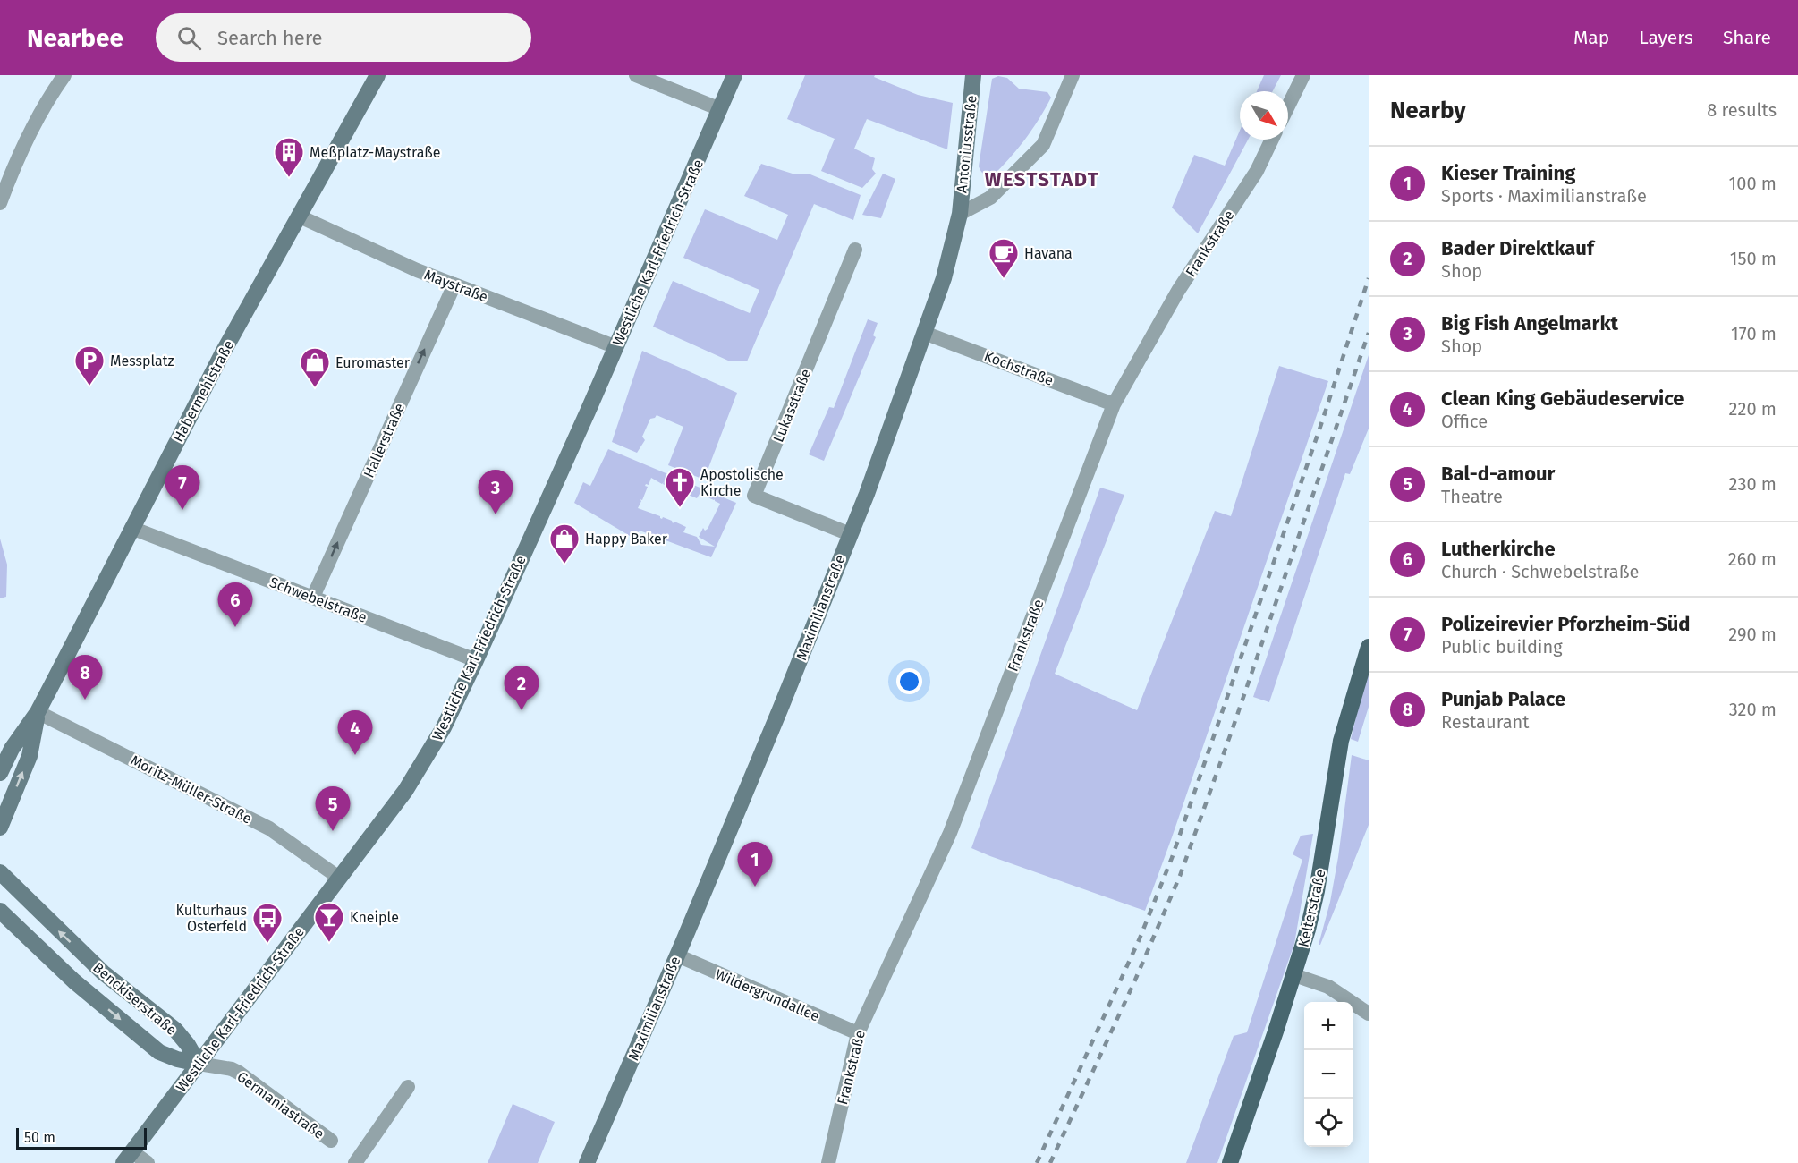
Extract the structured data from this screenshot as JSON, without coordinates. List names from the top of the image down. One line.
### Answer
{"streets":{"main road":["Antoniusstraße","Westliche Karl-Friedrich-Straße","Habermehlstraße","Maximilianstraße","Kelterstraße","Benckiserstraße"],"street":["Frankstraße","Maystraße","Kochstraße","Lukasstraße","Hallerstraße","Schwebelstraße","Moritz-Müller-Straße","Wildergrundallee","Germaniastraße"]},"crossings":[["Antoniusstraße","Maximilianstraße"],["Frankstraße","Kochstraße"],["Frankstraße","Wildergrundallee"],["Westliche Karl-Friedrich-Straße","Maystraße"],["Westliche Karl-Friedrich-Straße","Schwebelstraße"],["Westliche Karl-Friedrich-Straße","Moritz-Müller-Straße"],["Westliche Karl-Friedrich-Straße","Benckiserstraße"],["Westliche Karl-Friedrich-Straße","Germaniastraße"],["Maystraße","Habermehlstraße"],["Maystraße","Hallerstraße"],["Kochstraße","Maximilianstraße"],["Habermehlstraße","Schwebelstraße"],["Habermehlstraße","Moritz-Müller-Straße"],["Lukasstraße","Maximilianstraße"],["Hallerstraße","Schwebelstraße"],["Maximilianstraße","Wildergrundallee"],["Benckiserstraße","Germaniastraße"]],"one_way":["Hallerstraße"],"districts":["WESTSTADT"],"places":{"building":["Meßplatz-Maystraße"],"cafe":["Havana"],"parking":["Messplatz"],"shop":["Euromaster","Happy Baker"],"church":["Apostolische Kirche"],"bar":["Kneiple"],"bus stop":["Kulturhaus Osterfeld"]},"scale_bar":"50 m","north":"bottom right","page":{"header":"Nearbee","search":"Search here","nav":["Map","Layers","Share"],"heading":["Nearby","8 results"],"list":[{"mark":"1","name":"Kieser Training","note":"Sports · Maximilianstraße","value":"100 m"},{"mark":"2","name":"Bader Direktkauf","note":"Shop","value":"150 m"},{"mark":"3","name":"Big Fish Angelmarkt","note":"Shop","value":"170 m"},{"mark":"4","name":"Clean King Gebäudeservice","note":"Office","value":"220 m"},{"mark":"5","name":"Bal-d-amour","note":"Theatre","value":"230 m"},{"mark":"6","name":"Lutherkirche","note":"Church · Schwebelstraße","value":"260 m"},{"mark":"7","name":"Polizeirevier Pforzheim-Süd","note":"Public building","value":"290 m"},{"mark":"8","name":"Punjab Palace","note":"Restaurant","value":"320 m"}],"pins":["7","3","6","8","2","4","5","1"],"map_buttons":["+","−"],"scale":"50 m"}}
